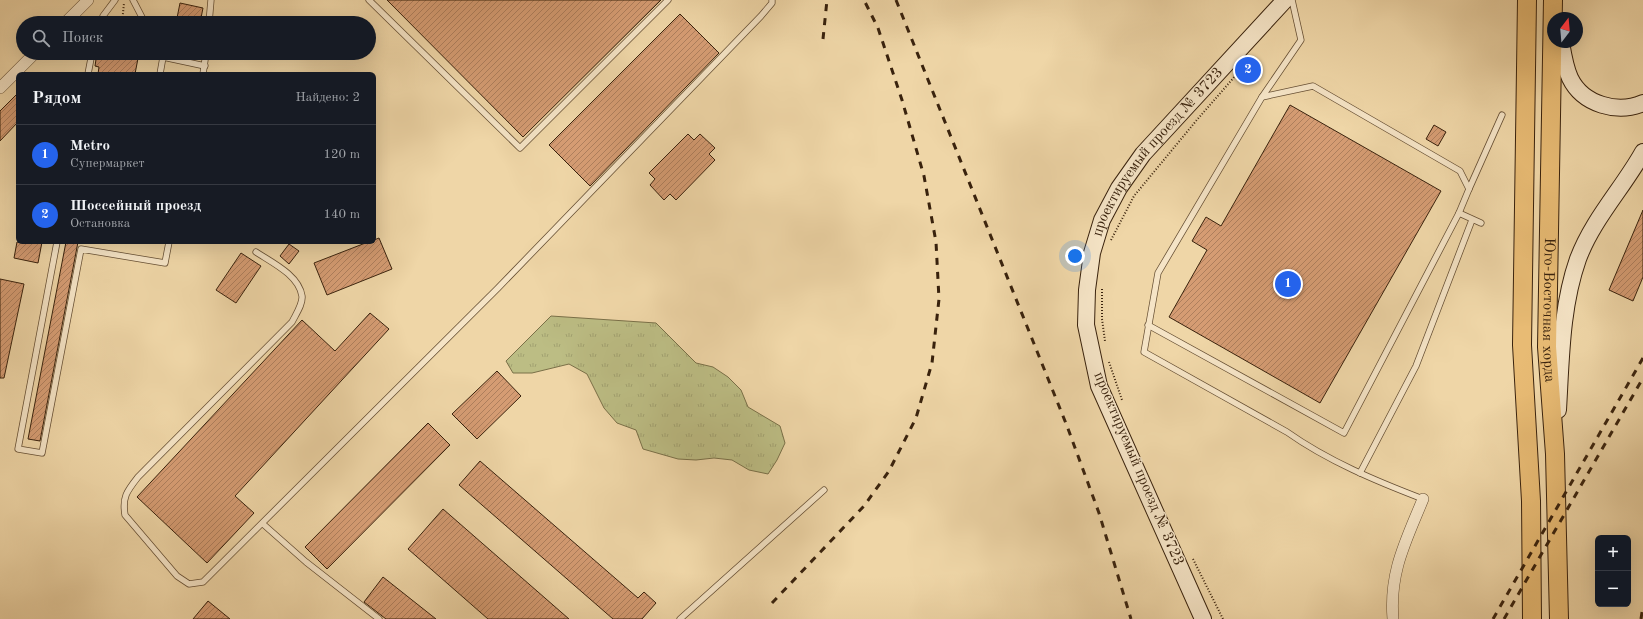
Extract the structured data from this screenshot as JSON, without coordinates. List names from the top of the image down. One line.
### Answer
{"streets":{"main road":["проектируемый проезд № 3723","Юго-Восточная хорда"]},"north":"top","page":{"search":"Поиск","pins":["2","1"],"heading":["Рядом","Найдено: 2"],"list":[{"mark":"1","name":"Metro","note":"Супермаркет","value":"120 m"},{"mark":"2","name":"Шоссейный проезд","note":"Остановка","value":"140 m"}],"map_buttons":["+","−"]}}
